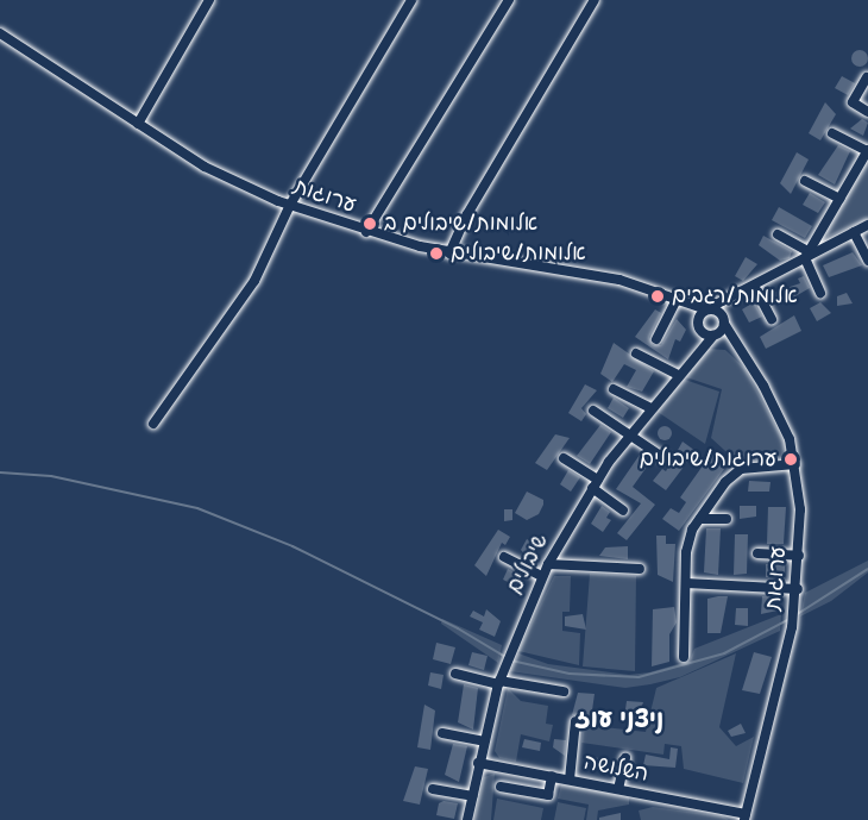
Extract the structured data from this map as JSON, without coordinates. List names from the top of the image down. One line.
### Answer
{"streets":{"street":["ערוגות","שיבולים","השלושה"]},"crossings":[["ערוגות","שיבולים"],["ערוגות","השלושה"],["שיבולים","השלושה"]],"districts":["ניצני עוז"],"places":["אלומות/שיבולים ב","אלומות/שיבולים","אלומות/רגבים","ערוגות/שיבולים"]}
